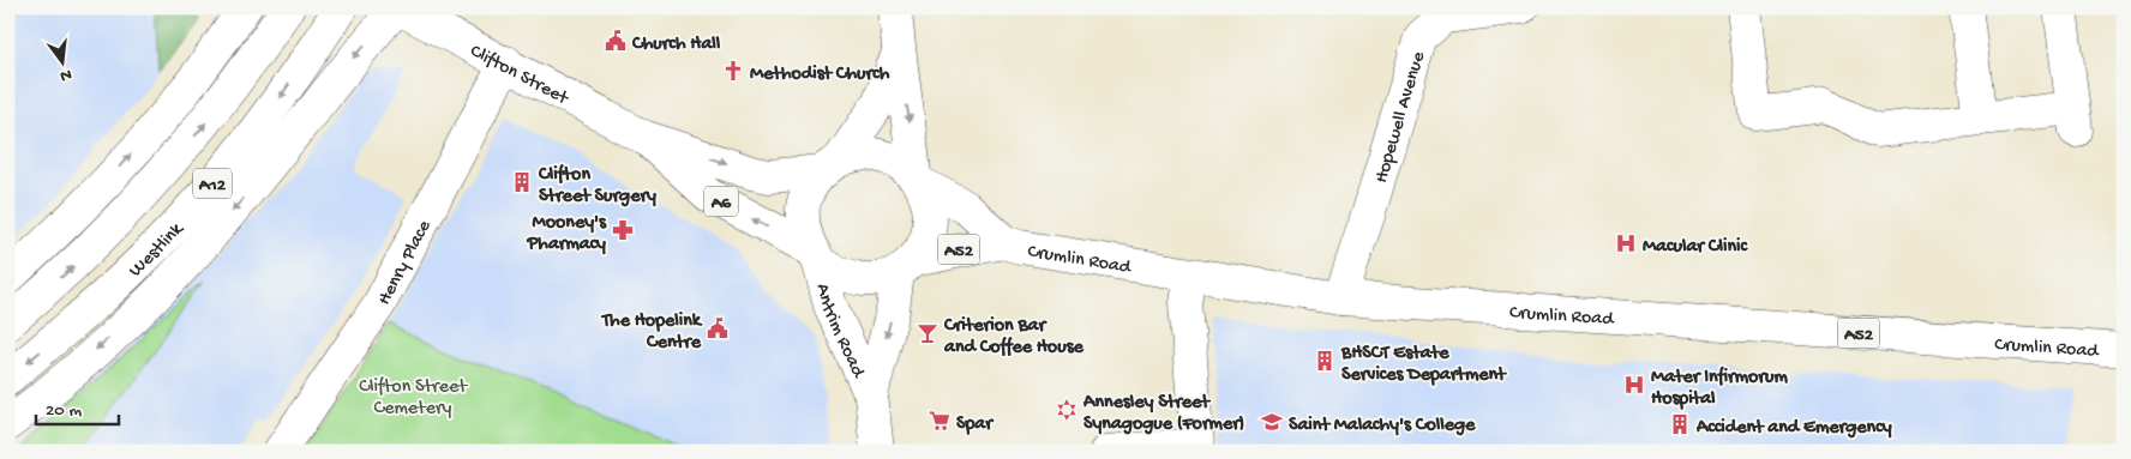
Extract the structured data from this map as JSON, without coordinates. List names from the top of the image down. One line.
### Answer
{"streets":{"main road":["Clifton Street","Hopewell Avenue","A12","A6","Westlink","A52","Crumlin Road","Henry Place","Antrim Road"]},"crossings":[["Clifton Street","A6"],["Clifton Street","Crumlin Road"],["Clifton Street","Henry Place"],["Clifton Street","Antrim Road"],["Hopewell Avenue","Crumlin Road"],["A6","Crumlin Road"],["A6","Antrim Road"],["Crumlin Road","Antrim Road"]],"one_way":["Antrim Road"],"parks":["Clifton Street Cemetery"],"places":{"public building":["Church Hall","The Hopelink Centre"],"church":["Methodist Church"],"building":["Clifton Street Surgery","BHSCT Estate Services Department","Accident and Emergency"],"pharmacy":["Mooney's Pharmacy"],"hospital":["Macular Clinic","Mater Infirmorum Hospital"],"bar":["Criterion Bar and Coffee House"],"synagogue":["Annesley Street Synagogue (Former)"],"supermarket":["Spar"],"school or university":["Saint Malachy's College"]},"scale_bar":"20 m","north":"bottom"}
